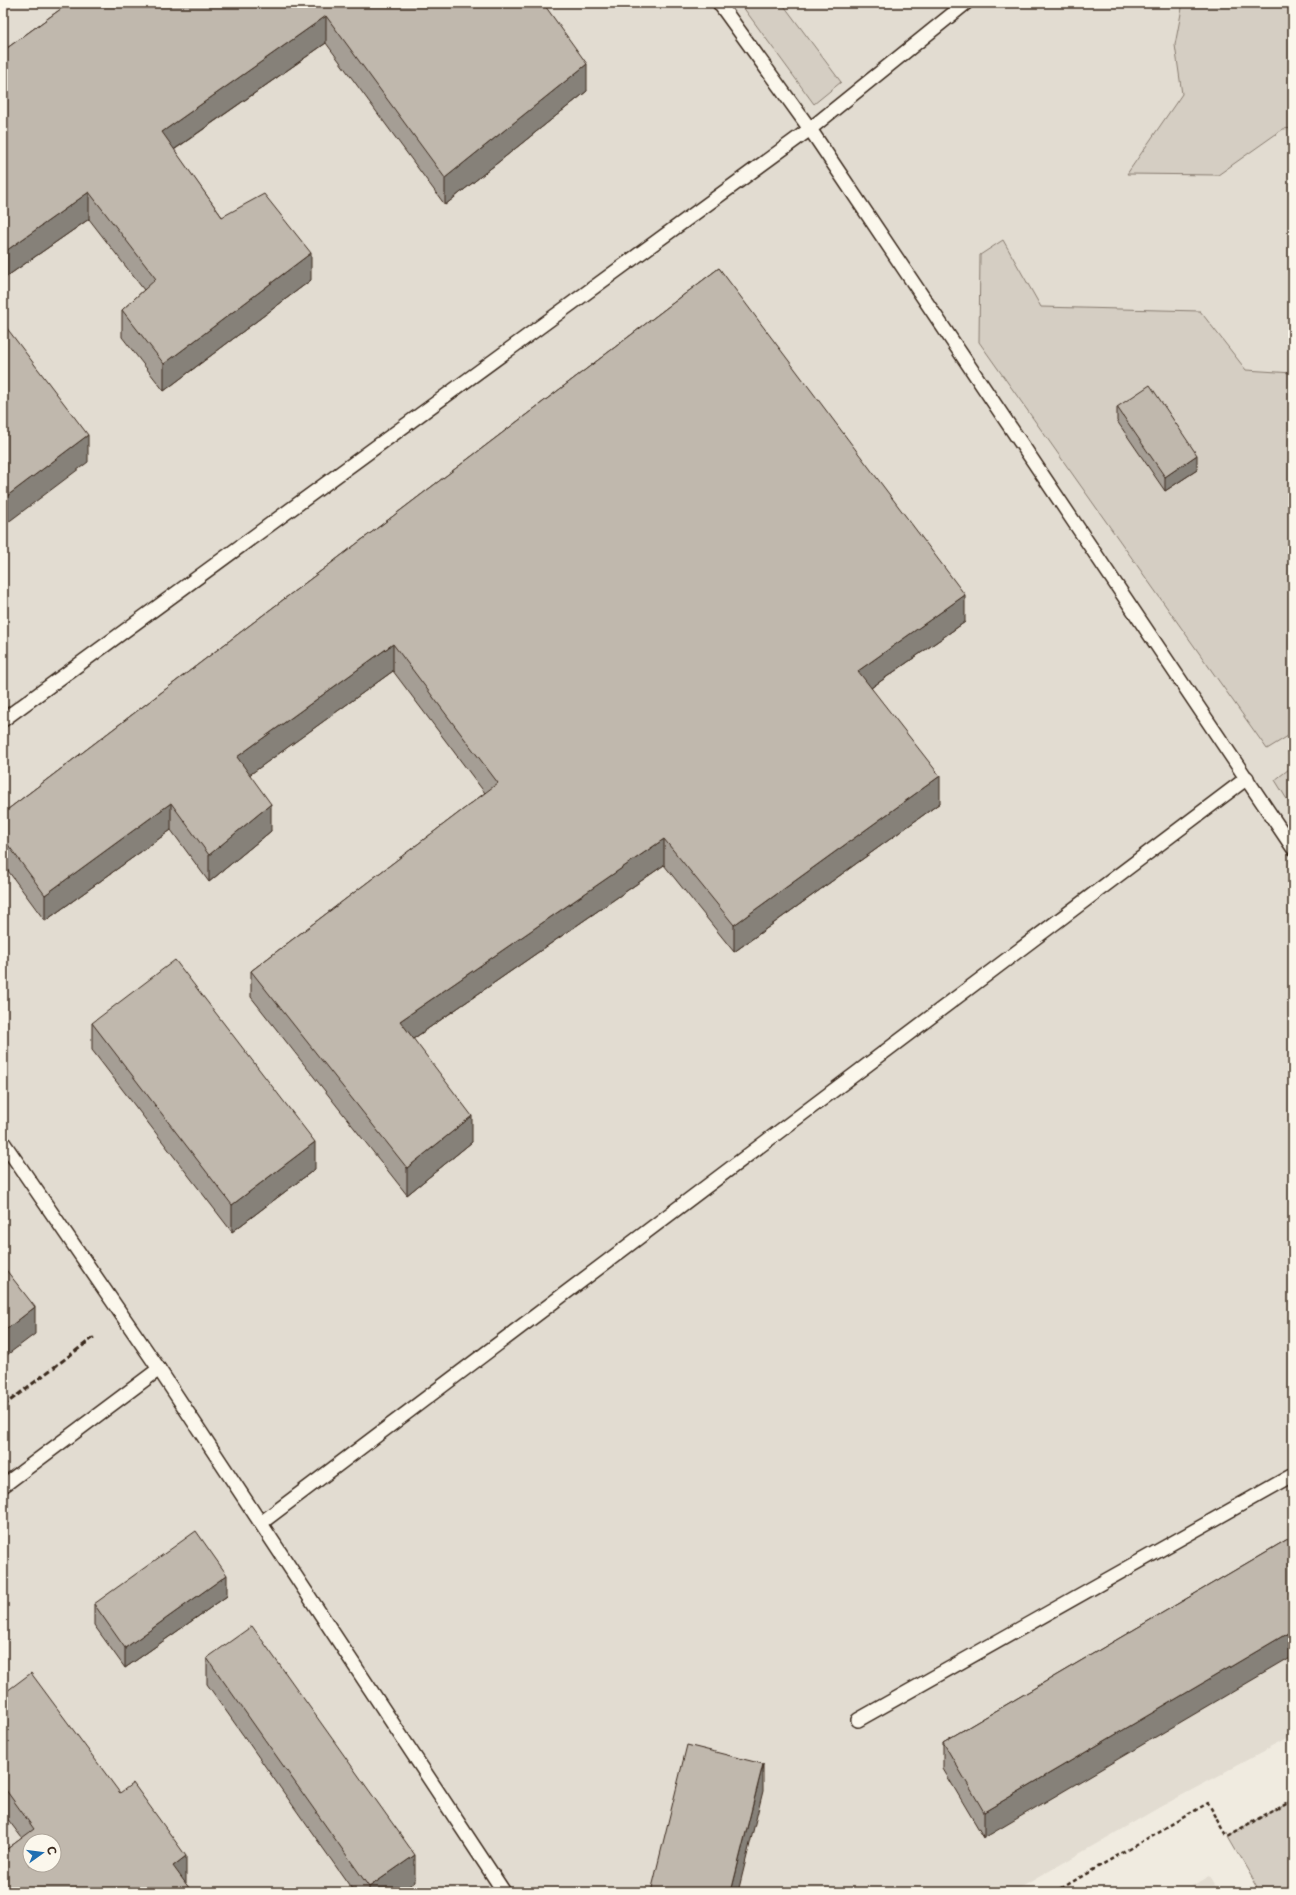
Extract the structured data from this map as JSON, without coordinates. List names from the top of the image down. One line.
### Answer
{"north":"right"}
